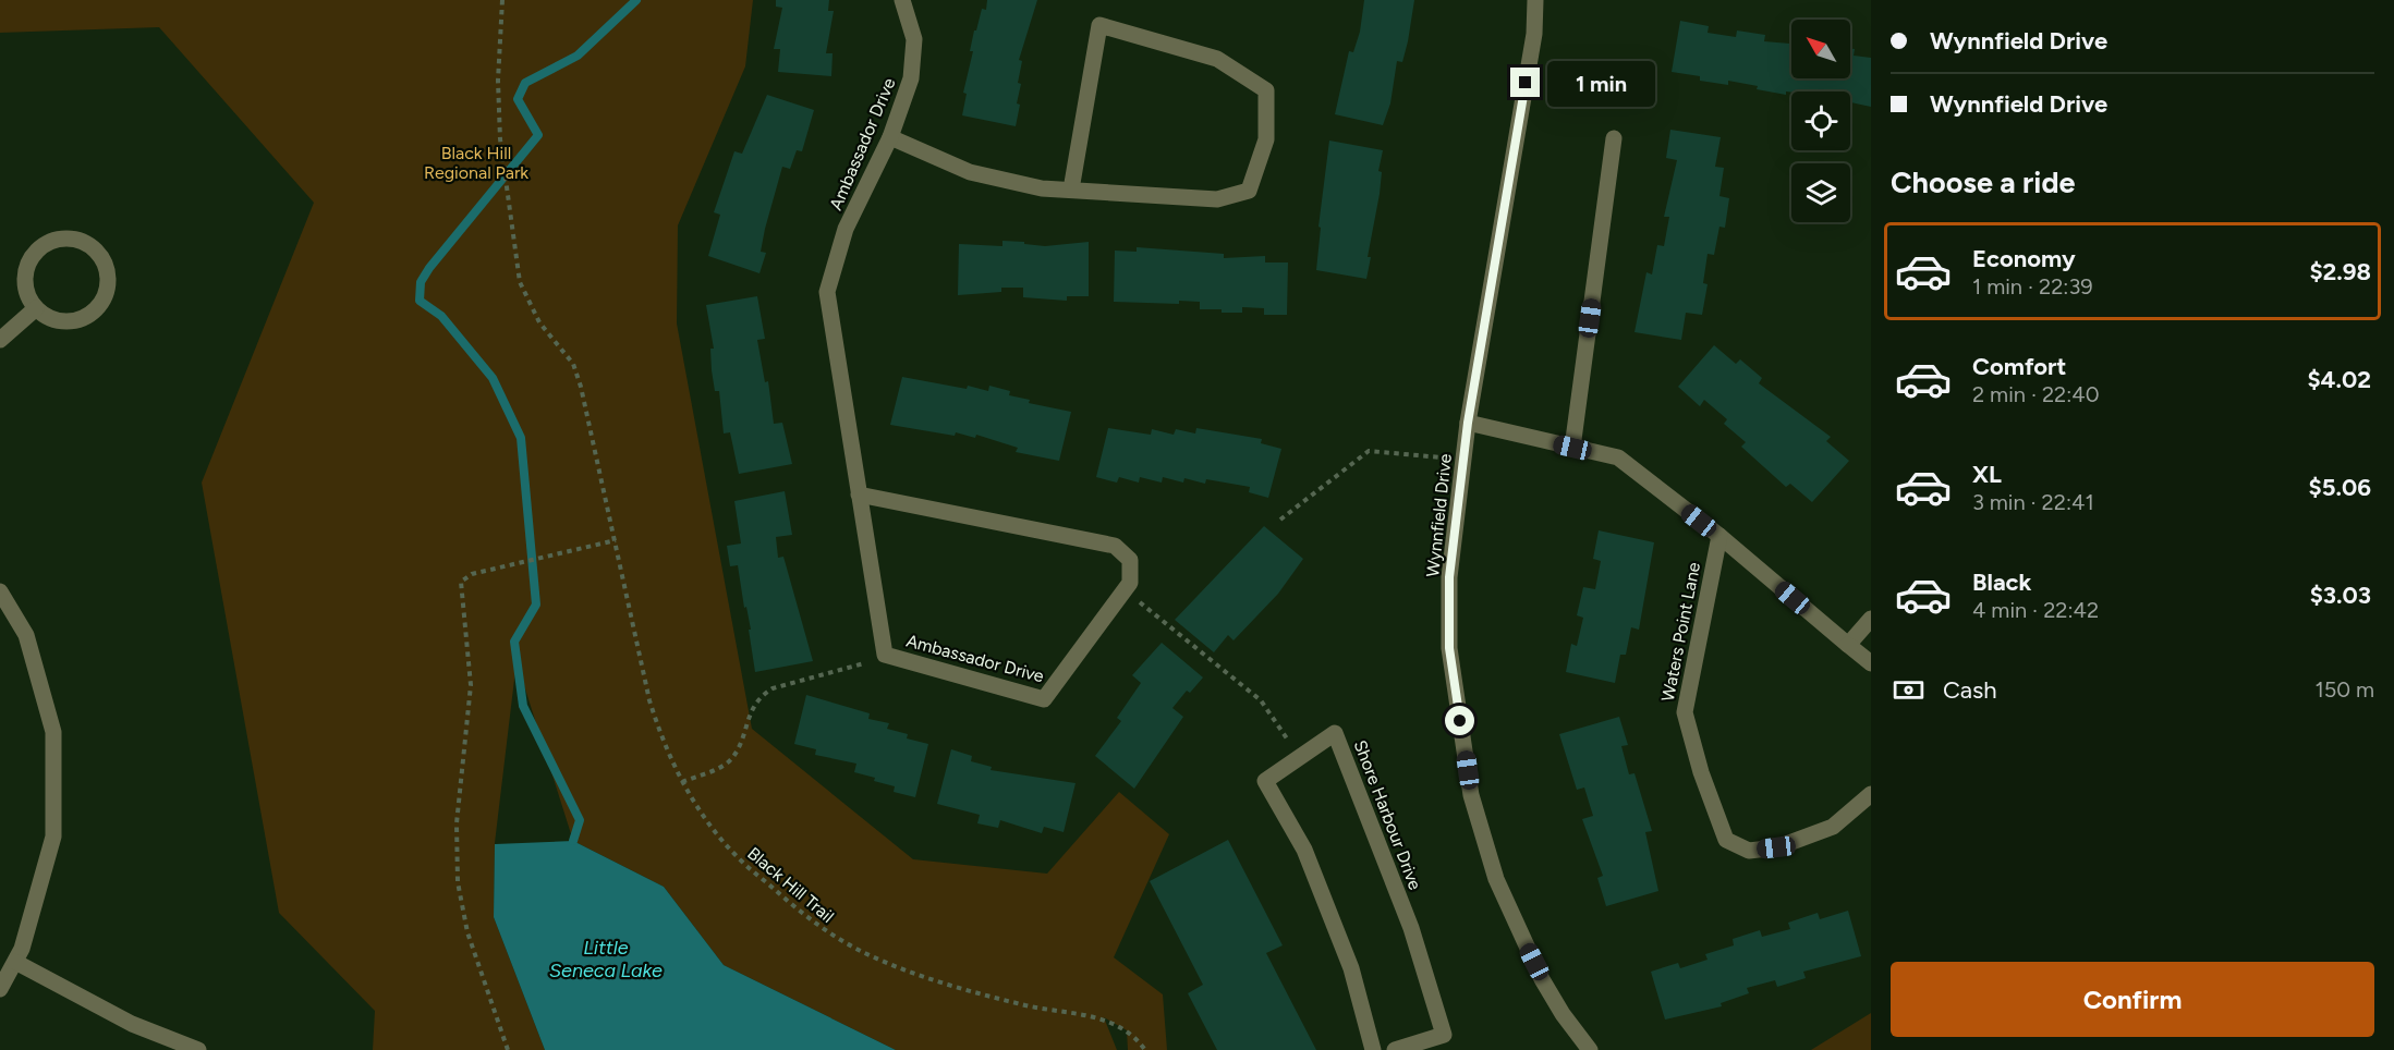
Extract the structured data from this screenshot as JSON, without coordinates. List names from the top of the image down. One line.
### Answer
{"streets":{"street":["Ambassador Drive","Wynnfield Drive","Waters Point Lane","Shore Harbour Drive"],"path":["Black Hill Trail"]},"water":["Little Seneca Lake"],"parks":["Black Hill Regional Park"],"north":"top left","page":{"banner":["Wynnfield Drive","Wynnfield Drive"],"bubble":"1 min","heading":"Choose a ride","list":[{"name":"Economy","note":"1 min · 22:39","value":"$2.98"},{"name":"Comfort","note":"2 min · 22:40","value":"$4.02"},{"name":"XL","note":"3 min · 22:41","value":"$5.06"},{"name":"Black","note":"4 min · 22:42","value":"$3.03"}],"pay":["Cash","150 m"],"buttons":"Confirm"}}
